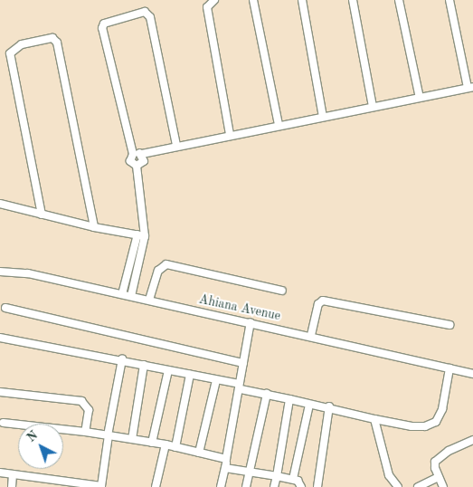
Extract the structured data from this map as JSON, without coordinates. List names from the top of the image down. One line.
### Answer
{"streets":{"street":["Ahiana Avenue"]},"north":"top left"}
